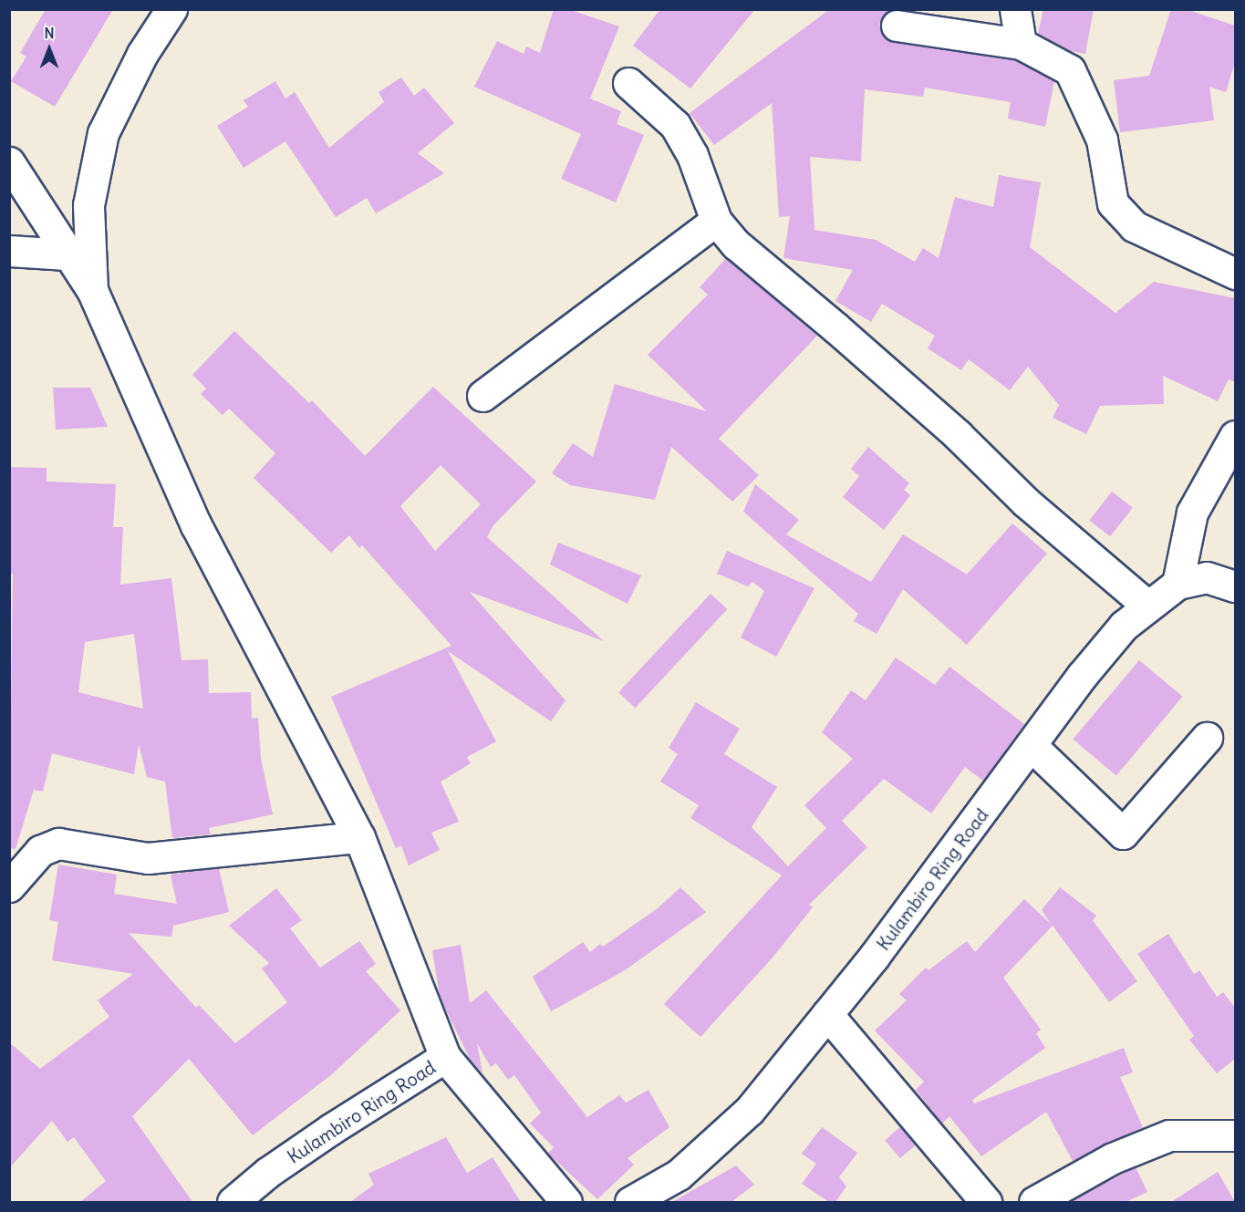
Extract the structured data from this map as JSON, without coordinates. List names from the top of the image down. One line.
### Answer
{"streets":{"street":["Kulambiro Ring Road"]},"north":"top"}
